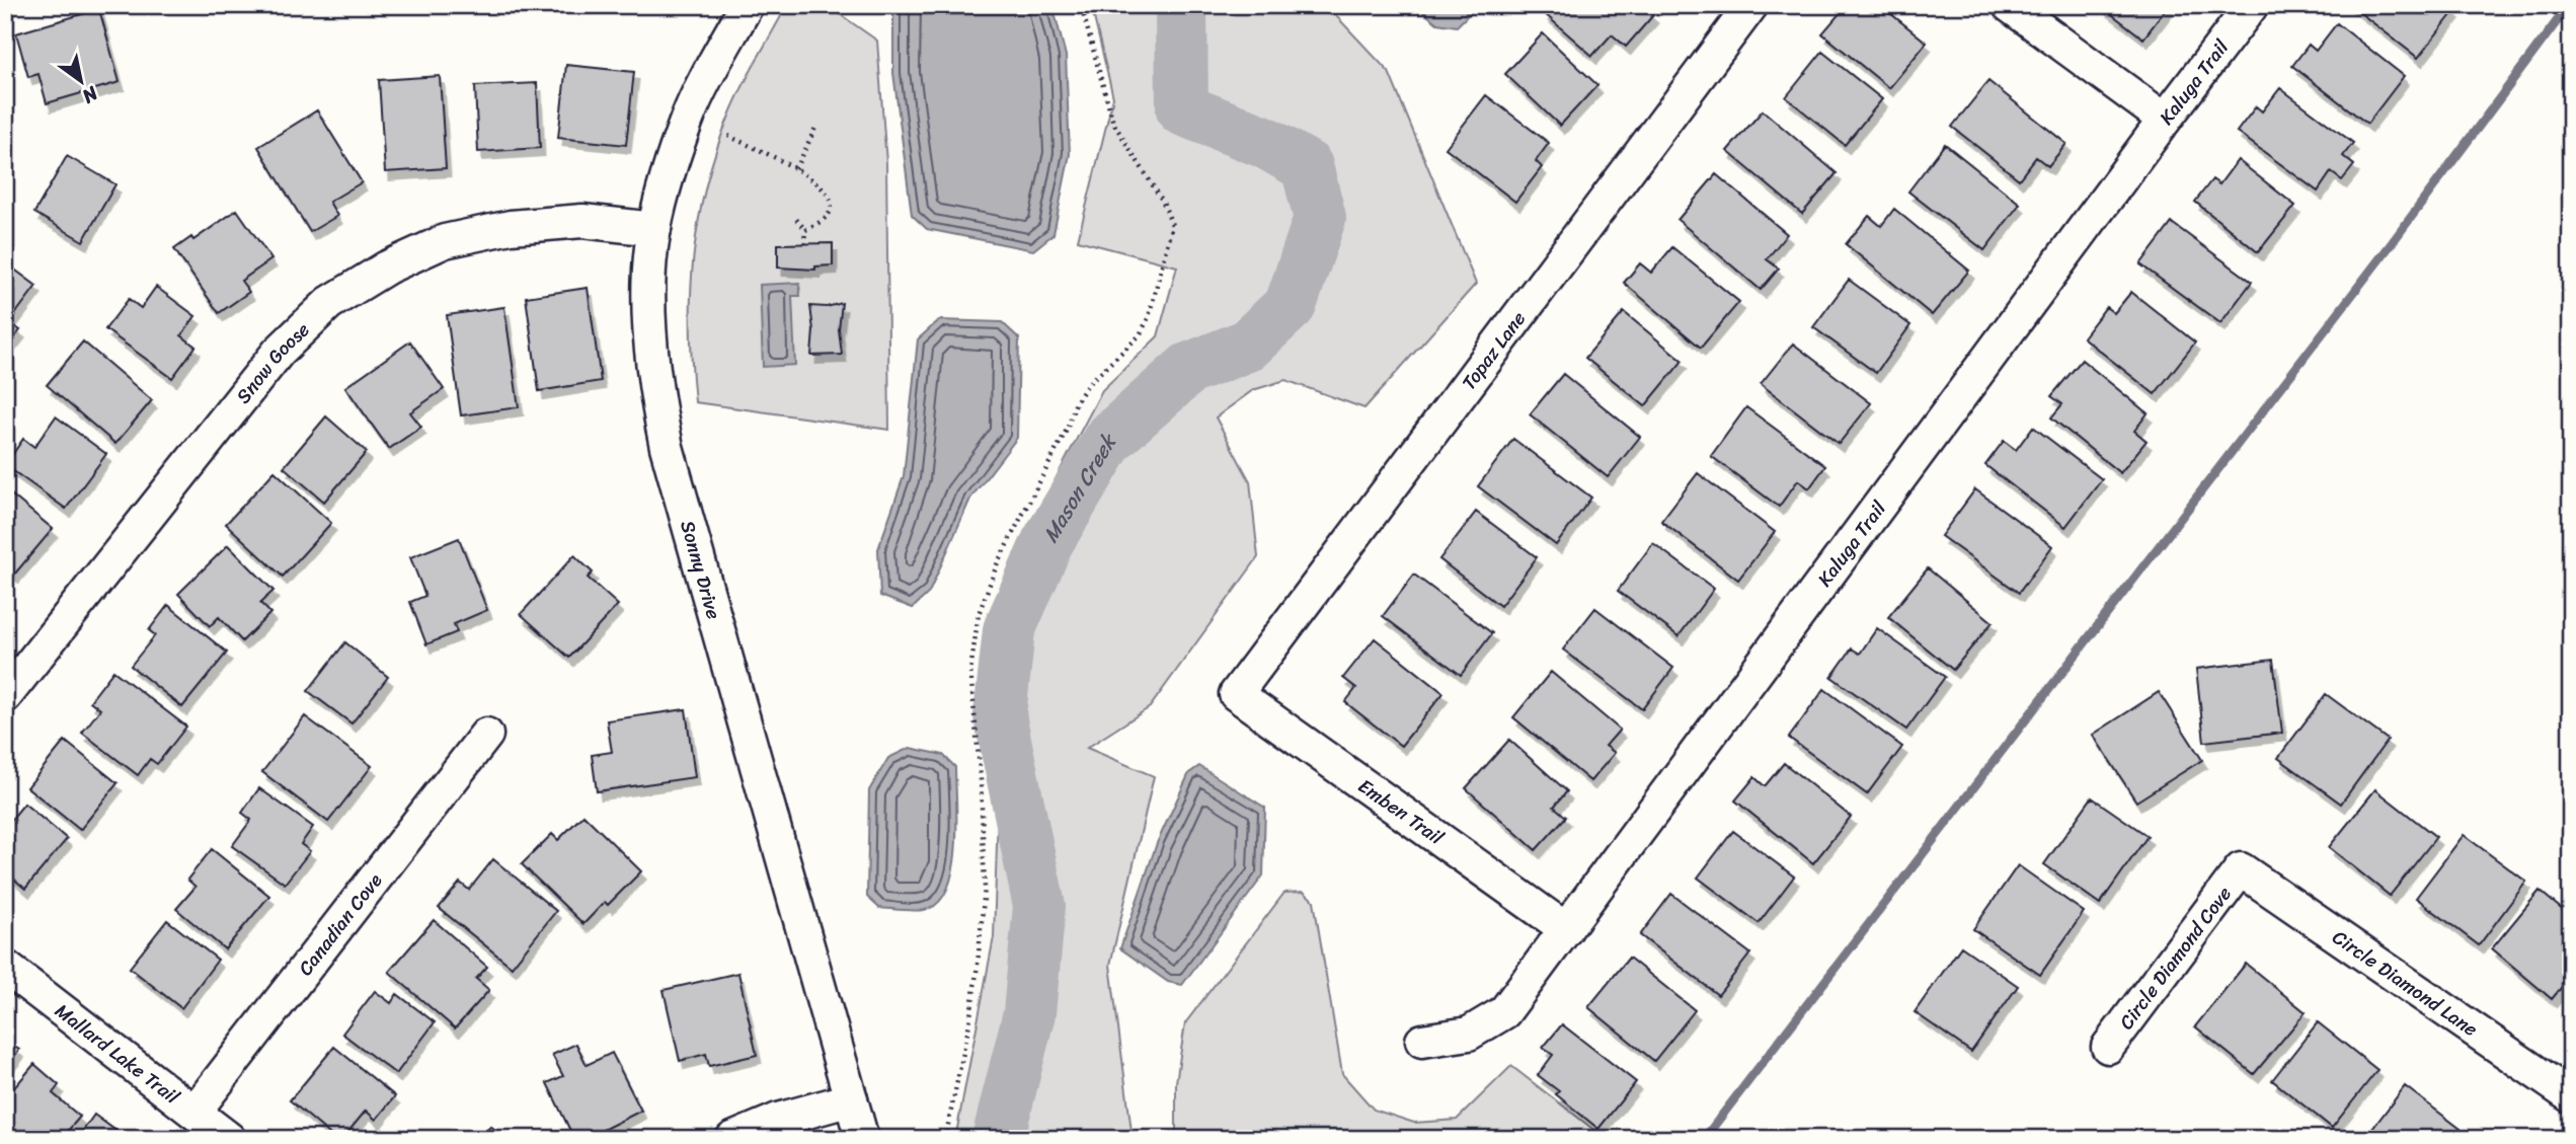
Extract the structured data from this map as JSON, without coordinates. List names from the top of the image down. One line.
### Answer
{"streets":{"street":["Kaluga Trail","Topaz Lane","Snow Goose","Sonny Drive","Emben Trail","Canadian Cove","Circle Diamond Cove","Circle Diamond Lane","Mallard Lake Trail"]},"crossings":[["Kaluga Trail","Emben Trail"],["Topaz Lane","Emben Trail"],["Snow Goose","Sonny Drive"],["Canadian Cove","Mallard Lake Trail"],["Circle Diamond Cove","Circle Diamond Lane"]],"water":["Mason Creek"],"north":"bottom right"}
